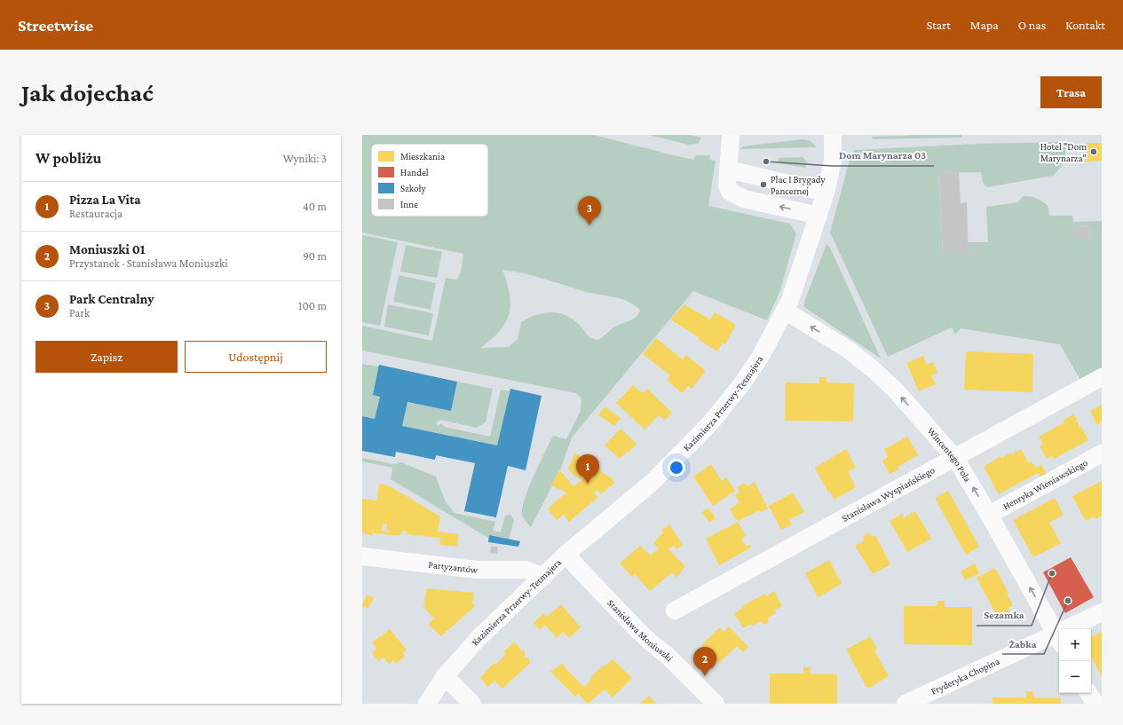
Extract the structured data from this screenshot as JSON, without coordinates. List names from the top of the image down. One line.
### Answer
{"streets":{"street":["Kazimierza Przerwy-Tetmajera","Wincentego Pola","Henryka Wieniawskiego","Stanisława Wyspiańskiego","Partyzantów","Stanisława Moniuszki","Fryderyka Chopina"]},"crossings":[["Kazimierza Przerwy-Tetmajera","Wincentego Pola"],["Kazimierza Przerwy-Tetmajera","Partyzantów"],["Kazimierza Przerwy-Tetmajera","Stanisława Moniuszki"],["Wincentego Pola","Henryka Wieniawskiego"],["Wincentego Pola","Stanisława Wyspiańskiego"],["Wincentego Pola","Fryderyka Chopina"]],"one_way":["Wincentego Pola"],"places":["Hotel \"Dom Marynarza\"","Dom Marynarza 03","Plac I Brygady Pancernej","Sezamka","Żabka"],"legend":["Mieszkania","Handel","Szkoły","Inne"],"page":{"header":"Streetwise","nav":["Start","Mapa","O nas","Kontakt"],"buttons":["Trasa",["Zapisz","Udostępnij"]],"title":"Jak dojechać","heading":["W pobliżu","Wyniki: 3"],"list":[{"mark":"1","name":"Pizza La Vita","note":"Restauracja","value":"40 m"},{"mark":"2","name":"Moniuszki 01","note":"Przystanek · Stanisława Moniuszki","value":"90 m"},{"mark":"3","name":"Park Centralny","note":"Park","value":"100 m"}],"pins":["3","1","2"],"map_buttons":["+","−"]}}
